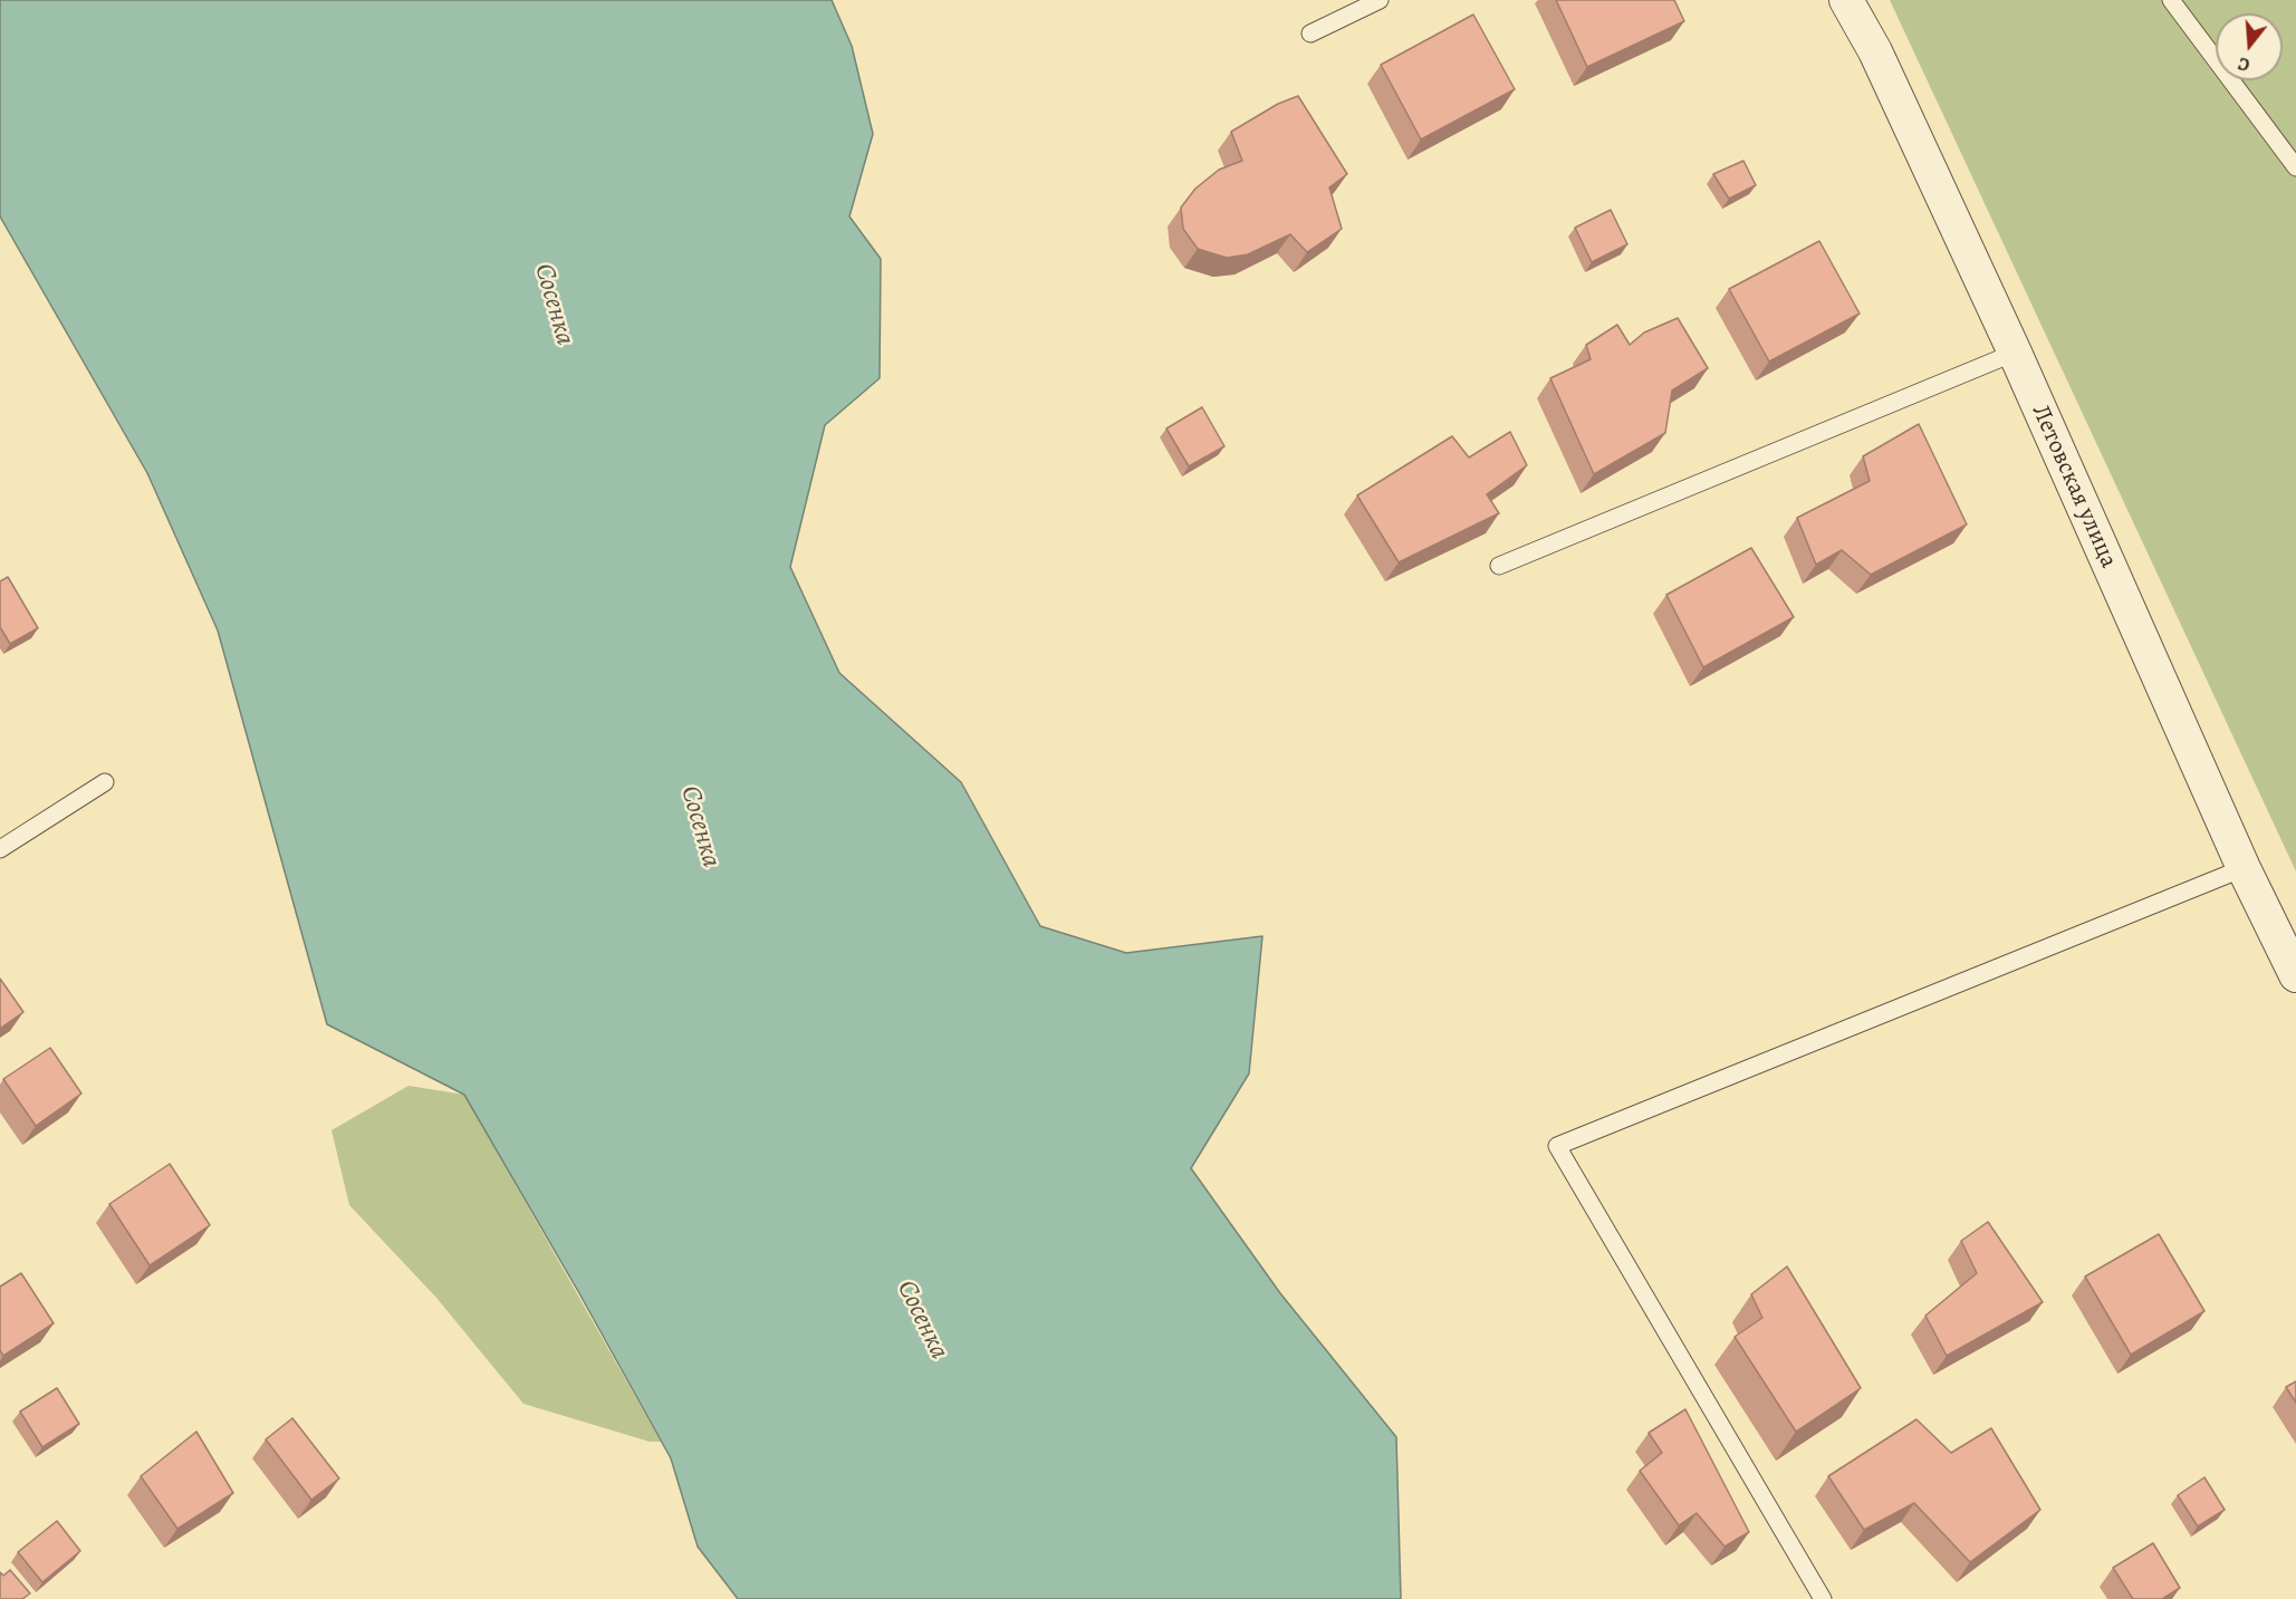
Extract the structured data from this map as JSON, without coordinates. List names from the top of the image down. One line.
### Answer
{"streets":{"street":["Летовская улица"]},"water":["Сосенка"],"north":"bottom"}
